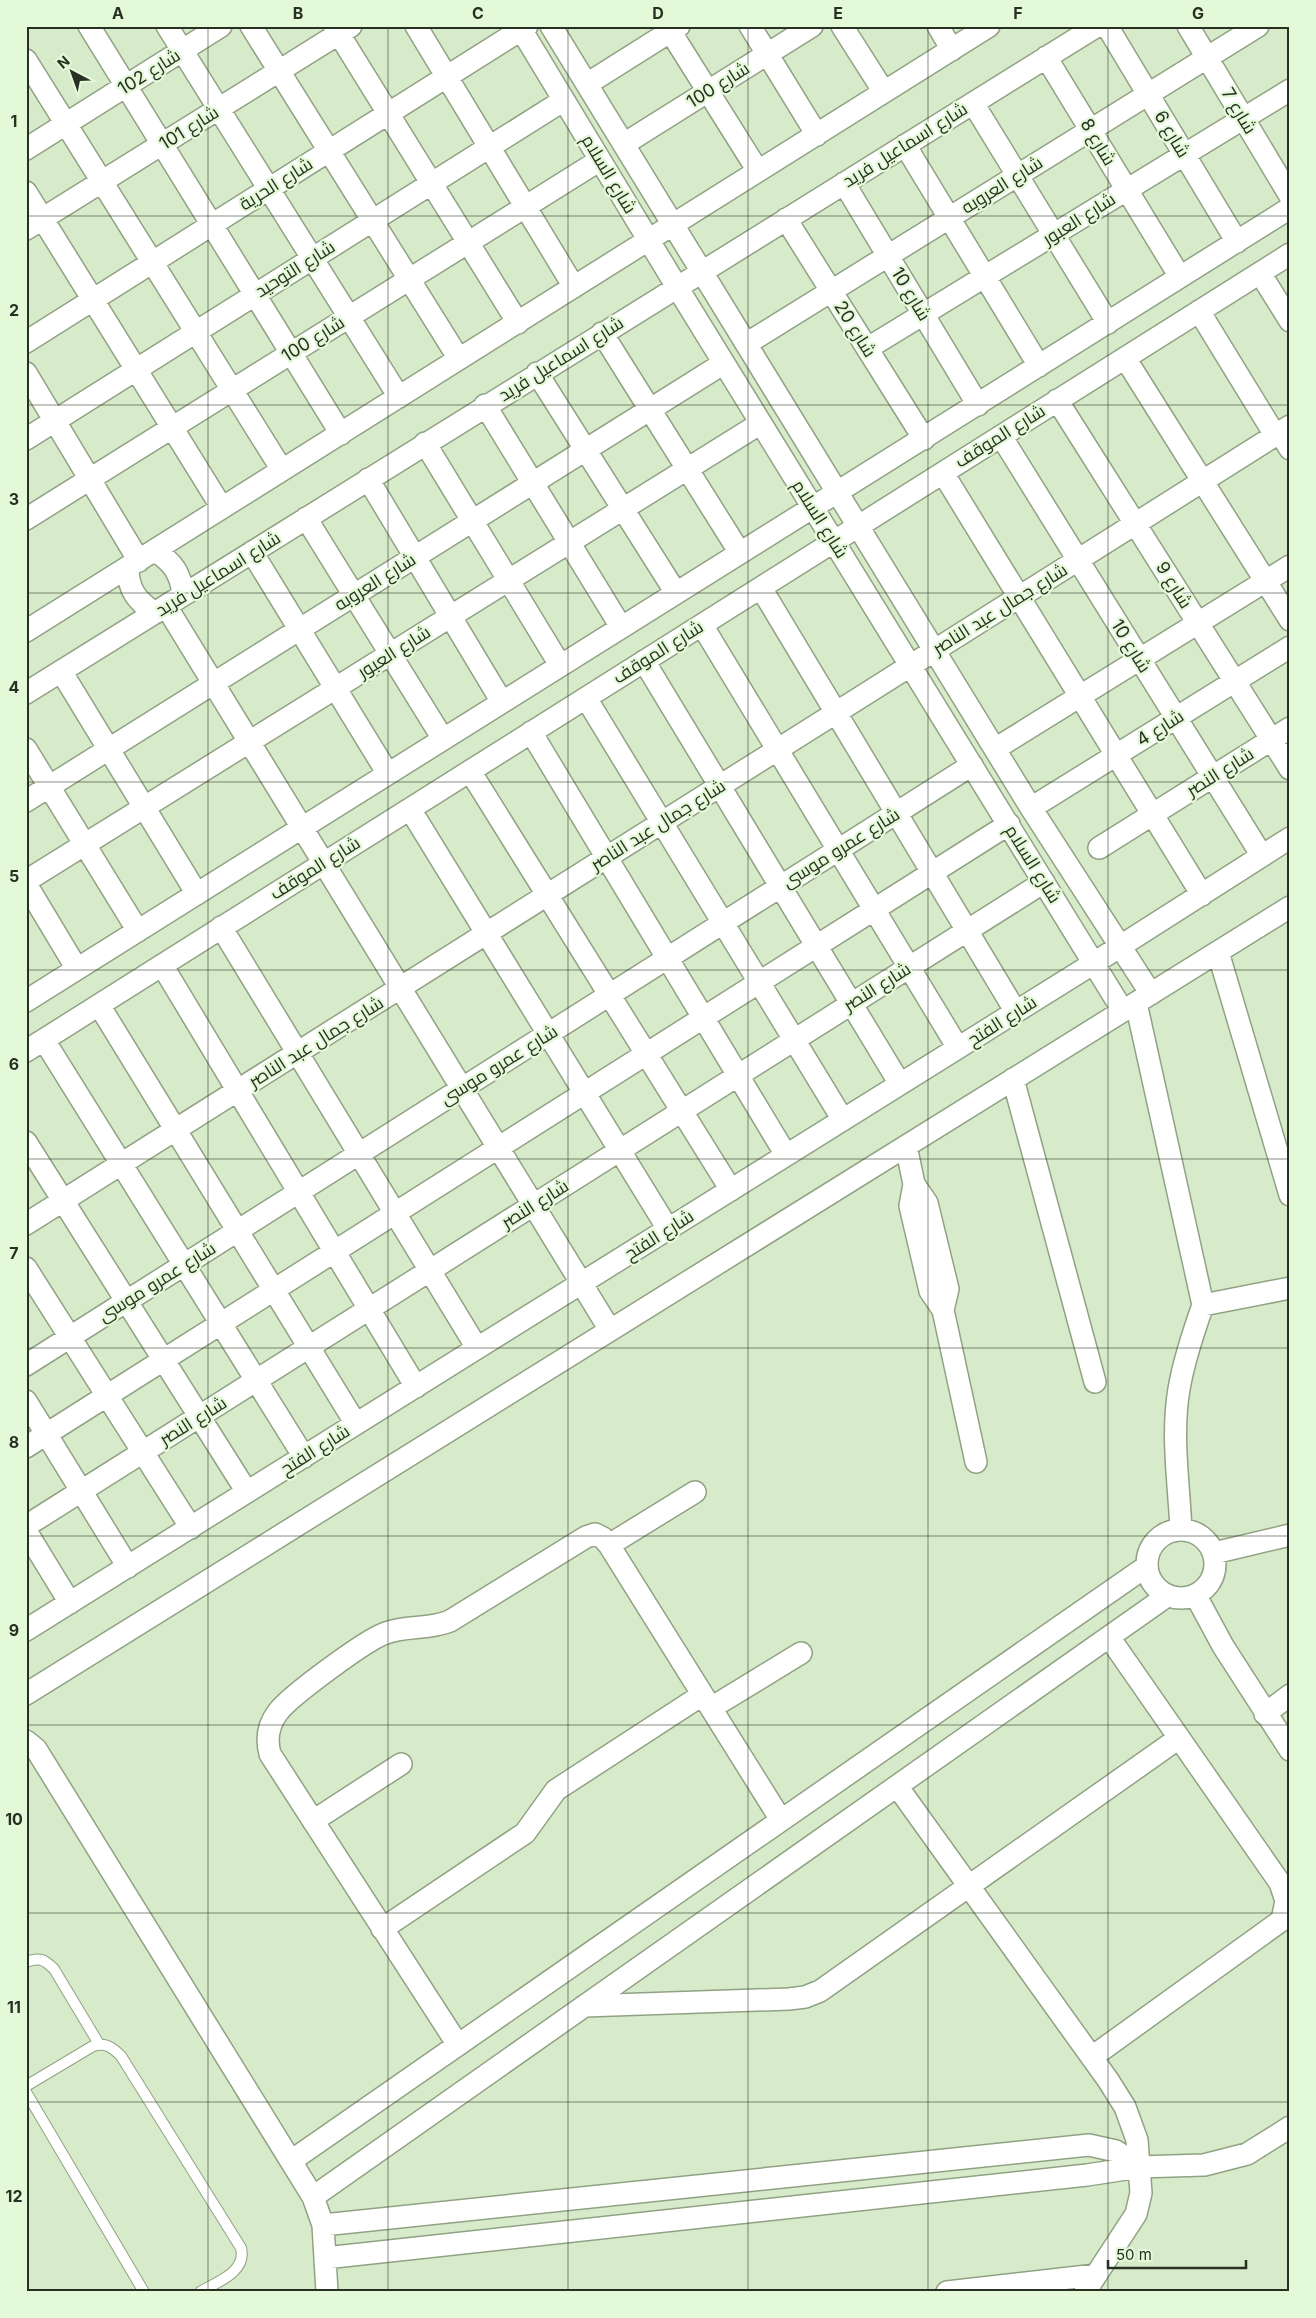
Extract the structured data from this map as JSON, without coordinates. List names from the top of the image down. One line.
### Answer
{"streets":{"street":["شارع 102","شارع 100","شارع 7","شارع 101","شارع 6","شارع 8","شارع اسماعيل فريد","شارع السلام","شارع الحرية","شارع العروبه","شارع العبور","شارع التوحيد","شارع 10","شارع 20","شارع الموقف","شارع 9","شارع جمال عبد الناصر","شارع 4","شارع النصر","شارع عمرو موسى","شارع الفتح"]},"crossings":[["شارع 100","شارع السلام"],["شارع 7","شارع العروبه"],["شارع 7","شارع العبور"],["شارع 6","شارع العروبه"],["شارع 6","شارع العبور"],["شارع 8","شارع اسماعيل فريد"],["شارع 8","شارع العروبه"],["شارع 8","شارع العبور"],["شارع اسماعيل فريد","شارع السلام"],["شارع اسماعيل فريد","شارع 10"],["شارع اسماعيل فريد","شارع 20"],["شارع السلام","شارع الحرية"],["شارع السلام","شارع العروبه"],["شارع السلام","شارع العبور"],["شارع السلام","شارع التوحيد"],["شارع السلام","شارع الموقف"],["شارع السلام","شارع جمال عبد الناصر"],["شارع السلام","شارع 4"],["شارع السلام","شارع النصر"],["شارع السلام","شارع عمرو موسى"],["شارع السلام","شارع الفتح"],["شارع العروبه","شارع 10"],["شارع العروبه","شارع 20"],["شارع العبور","شارع 10"],["شارع العبور","شارع 20"],["شارع 10","شارع الموقف"],["شارع 10","شارع جمال عبد الناصر"],["شارع 10","شارع 4"],["شارع 10","شارع النصر"],["شارع 10","شارع الفتح"],["شارع الموقف","شارع 9"],["شارع 9","شارع جمال عبد الناصر"],["شارع 9","شارع 4"],["شارع 9","شارع النصر"]],"scale_bar":"50 m","north":"top left","grid":{"columns":["A","B","C","D","E","F","G"],"rows":["1","2","3","4","5","6","7","8","9","10","11","12"]}}
